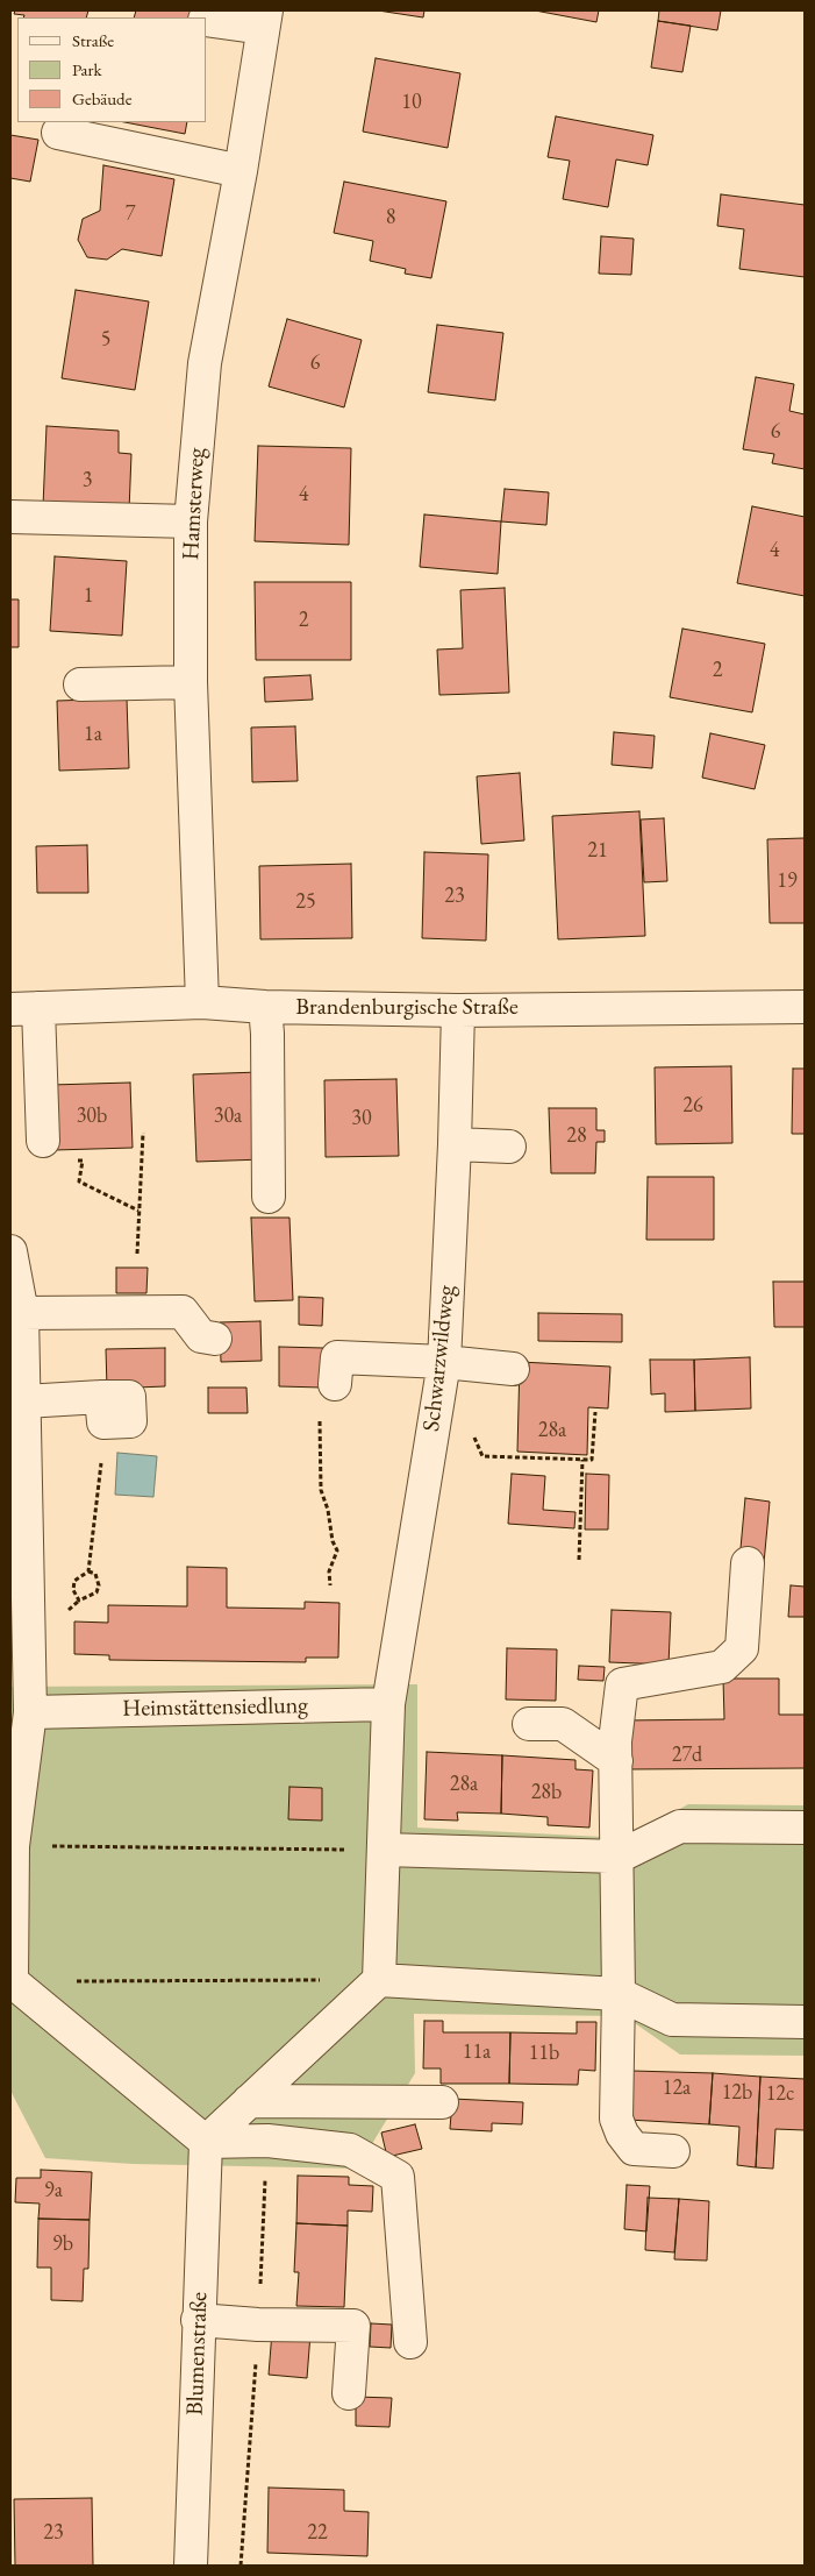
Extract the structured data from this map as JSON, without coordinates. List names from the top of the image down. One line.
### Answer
{"streets":{"street":["Hamsterweg","Brandenburgische Straße","Schwarzwildweg","Heimstättensiedlung","Blumenstraße"]},"crossings":[["Hamsterweg","Brandenburgische Straße"],["Brandenburgische Straße","Schwarzwildweg"],["Schwarzwildweg","Heimstättensiedlung"]],"house_numbers":["10","7","8","5","6","6","3","4","4","1","2","2","1a","21","19","23","25","26","30b","30a","30","28","28a","27d","28a","28b","11a","11b","12a","12b","12c","9a","9b","23","22"],"legend":["Straße","Park","Gebäude"]}
